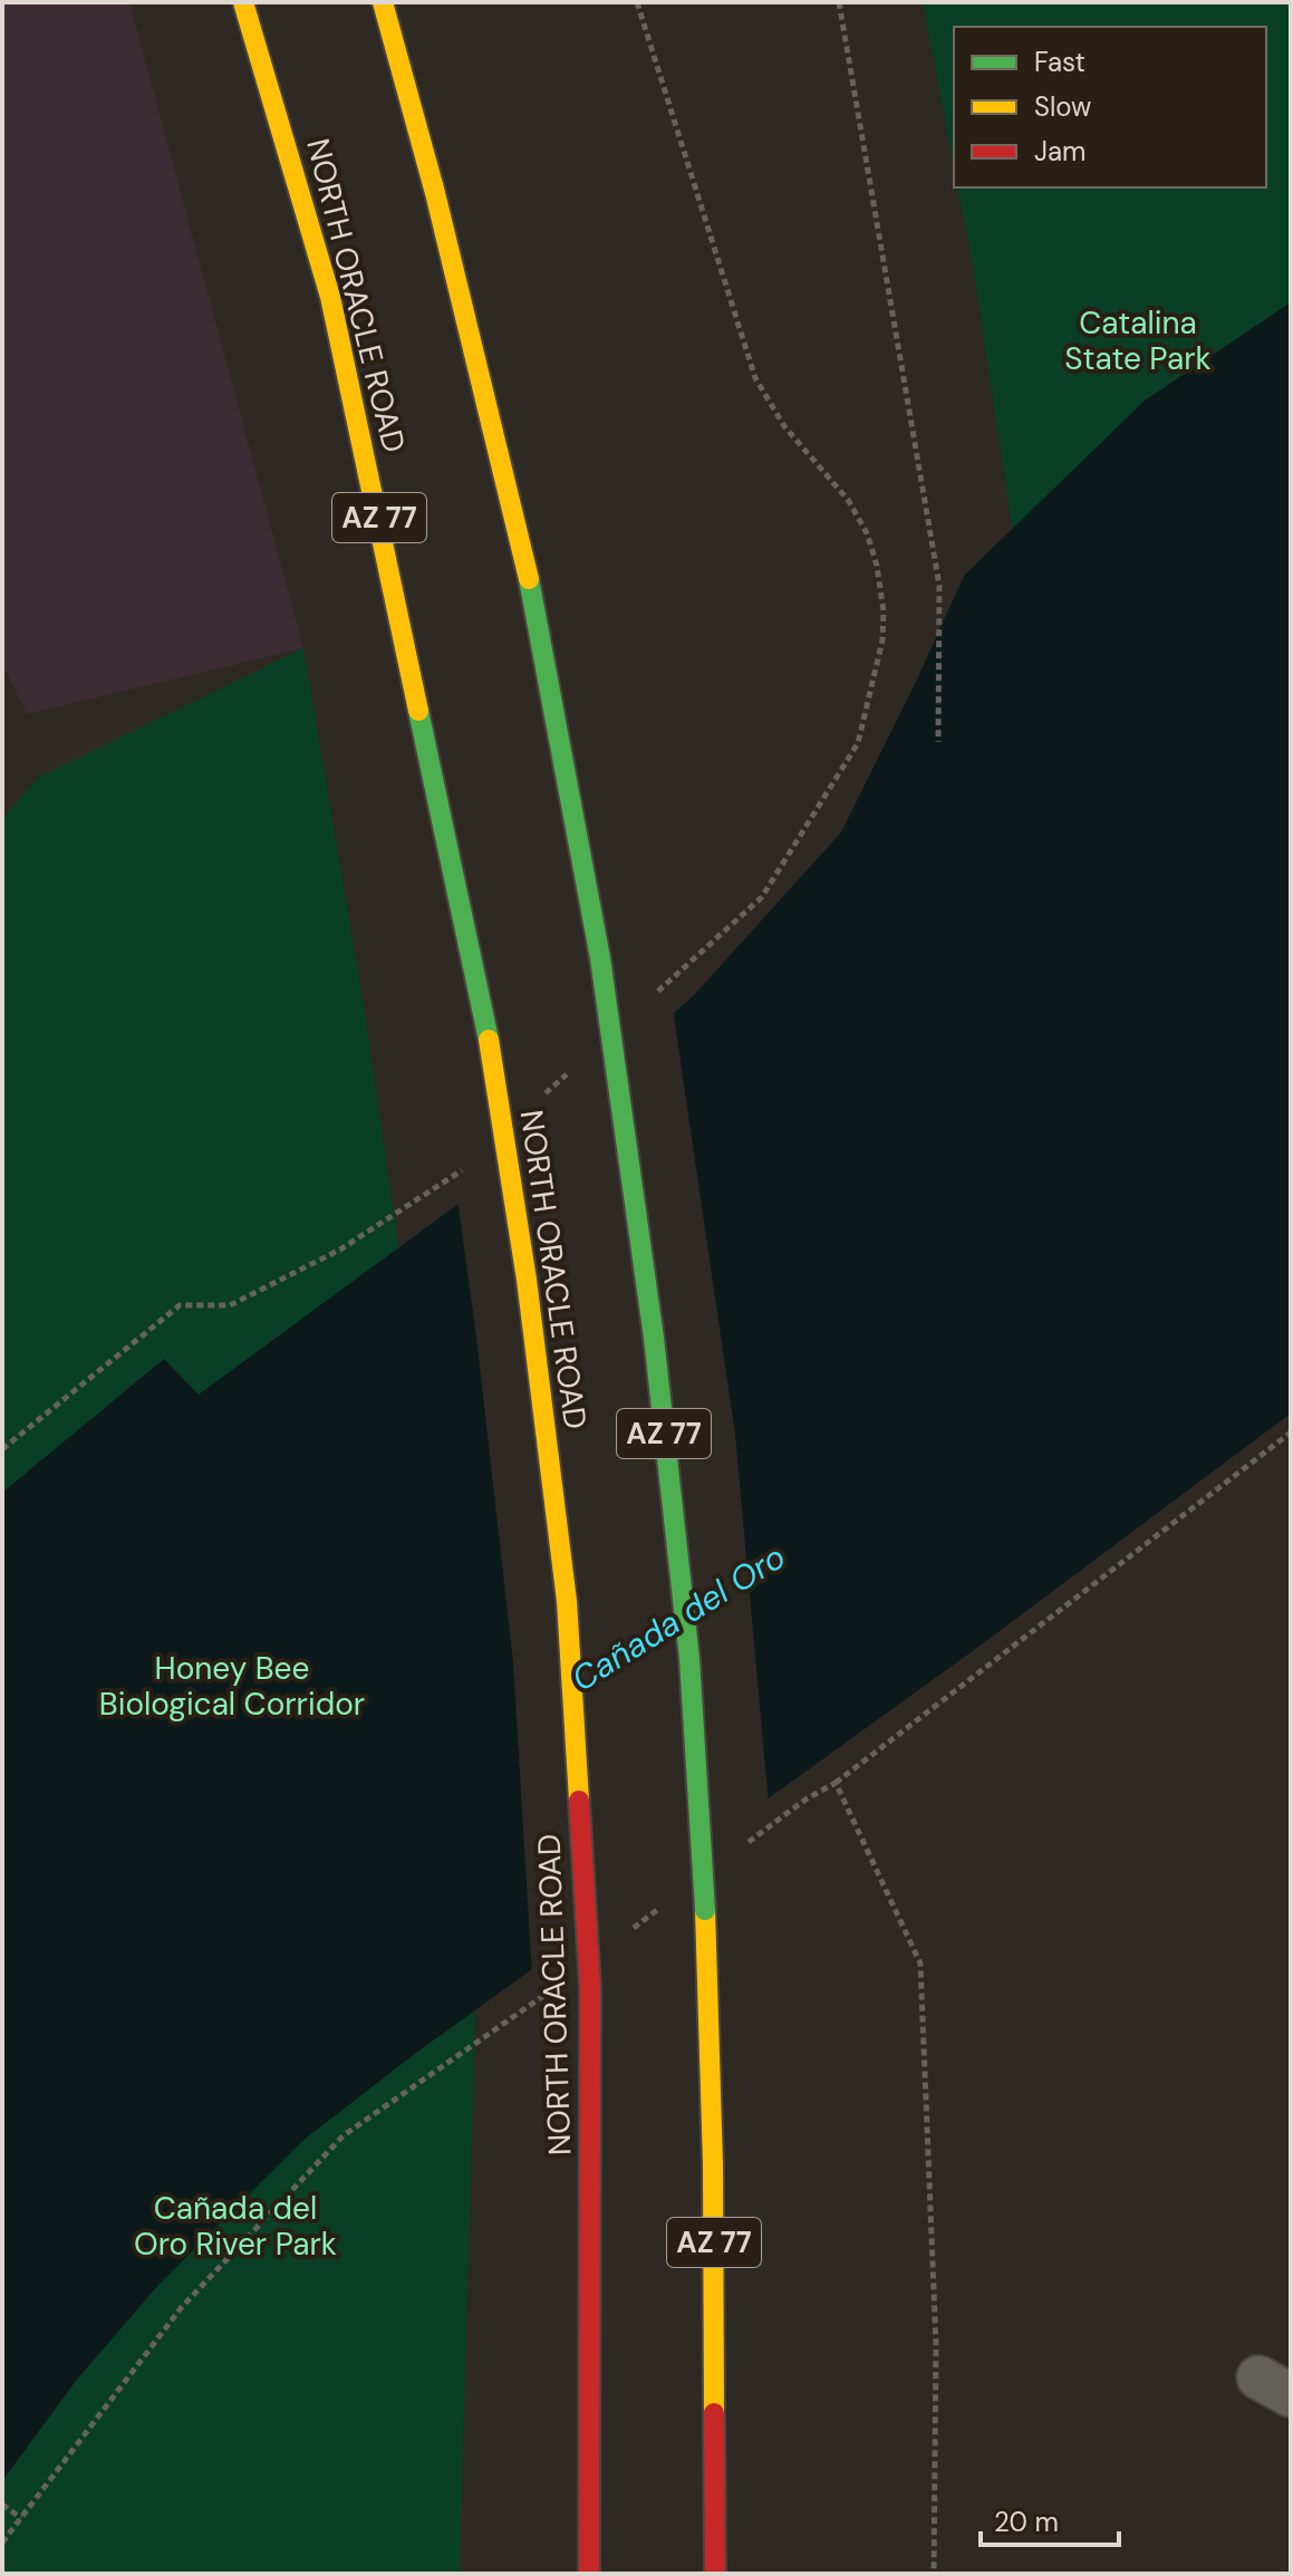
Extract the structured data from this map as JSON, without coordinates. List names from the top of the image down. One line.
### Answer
{"streets":{"highway":["NORTH ORACLE ROAD","AZ 77"]},"water":["Cañada del Oro"],"parks":["Catalina State Park","Honey Bee Biological Corridor","Cañada del Oro River Park"],"legend":["Fast","Slow","Jam"],"scale_bar":"20 m"}
